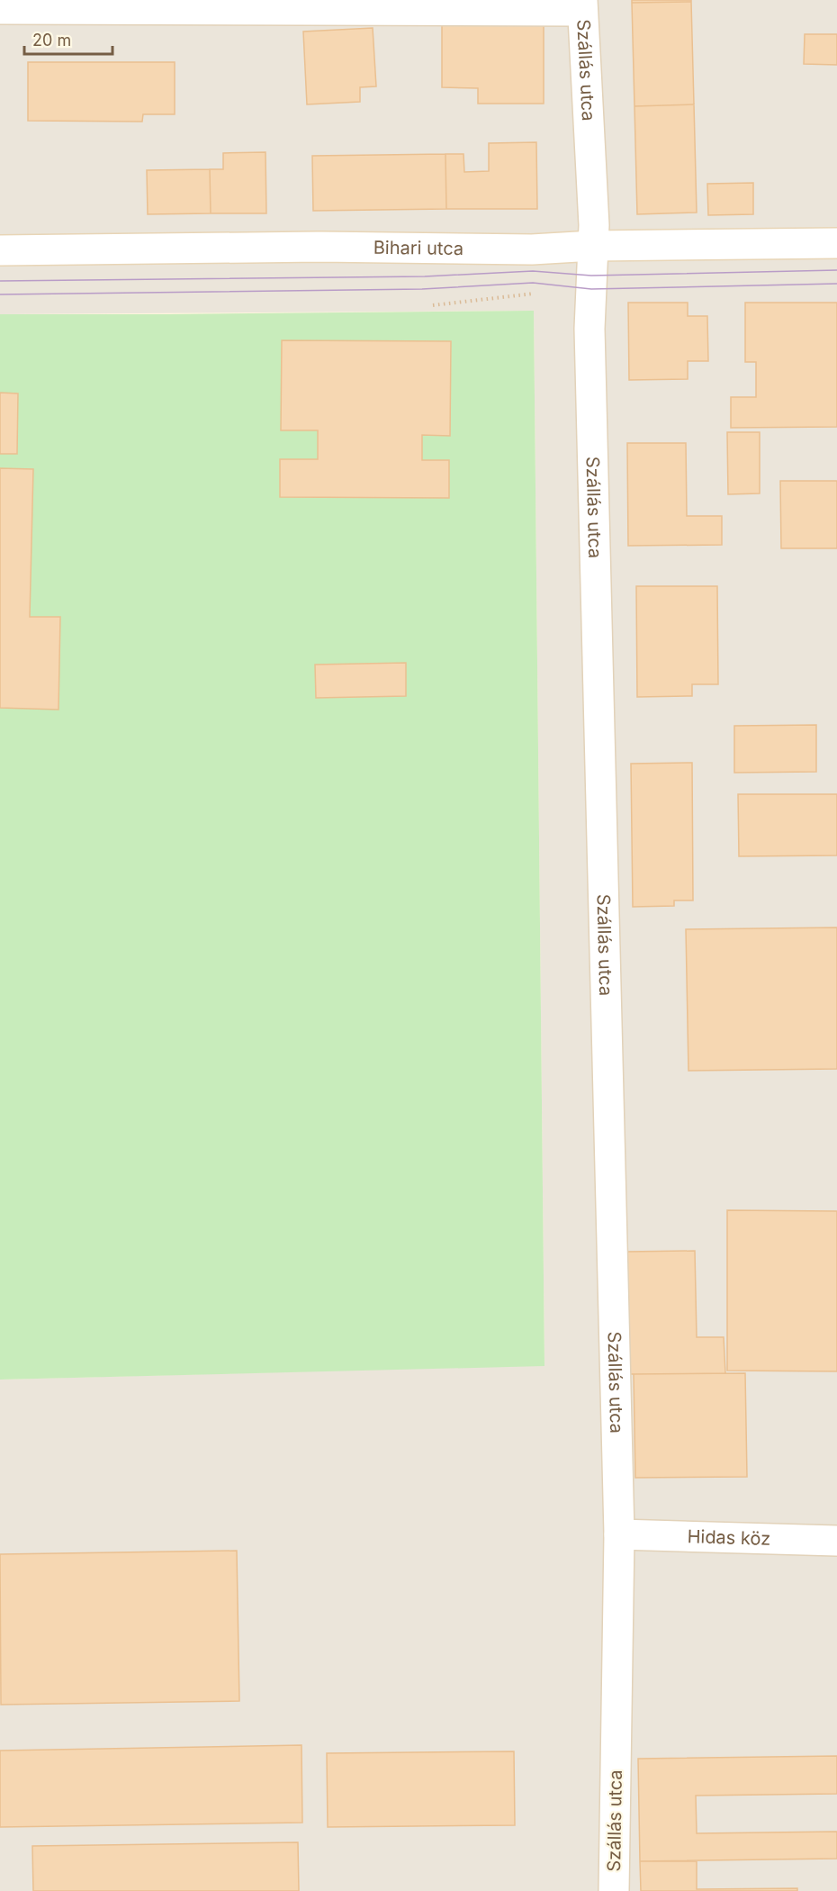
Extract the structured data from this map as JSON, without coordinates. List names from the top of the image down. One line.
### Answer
{"streets":{"street":["Szállás utca","Bihari utca","Hidas köz"]},"crossings":[["Szállás utca","Bihari utca"],["Szállás utca","Hidas köz"]],"scale_bar":"20 m"}
